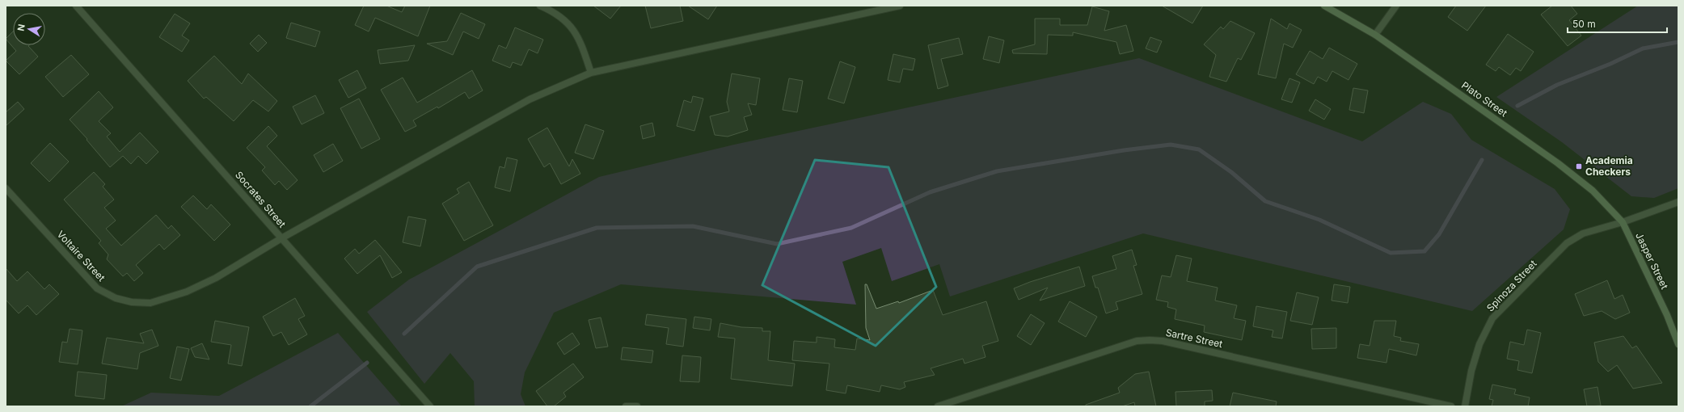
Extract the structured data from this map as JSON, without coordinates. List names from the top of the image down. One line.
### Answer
{"streets":{"street":["Plato Street","Socrates Street","Voltaire Street","Jasper Street","Spinoza Street","Sartre Street"]},"crossings":[["Plato Street","Jasper Street"],["Plato Street","Spinoza Street"],["Socrates Street","Voltaire Street"],["Jasper Street","Spinoza Street"]],"places":{"transit":["Academia Checkers"]},"scale_bar":"50 m","north":"left"}
